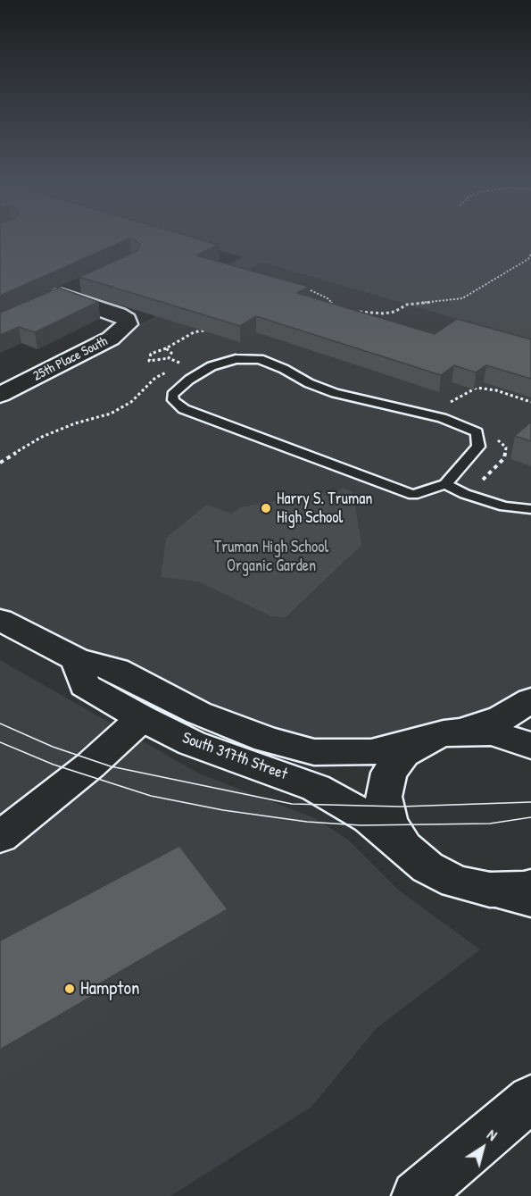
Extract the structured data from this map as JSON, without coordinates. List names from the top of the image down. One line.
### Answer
{"streets":{"main road":["25th Place South","South 317th Street"]},"parks":["Truman High School Organic Garden"],"places":["Harry S. Truman High School","Hampton"],"north":"top right"}
